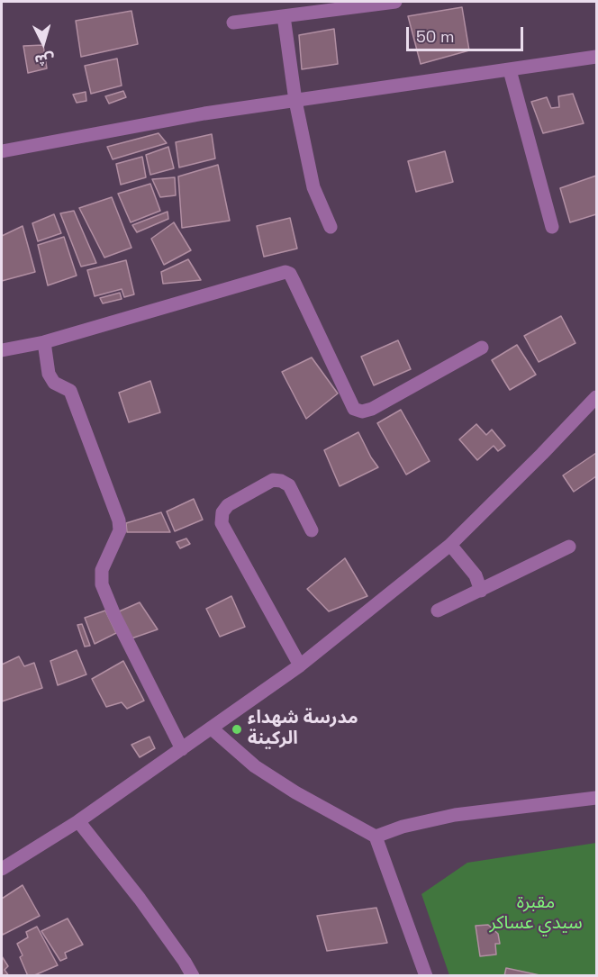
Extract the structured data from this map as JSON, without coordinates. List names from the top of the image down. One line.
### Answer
{"parks":["مقبرة سيدي عساكر"],"places":["مدرسة شهداء الركينة"],"scale_bar":"50 m","north":"bottom"}
